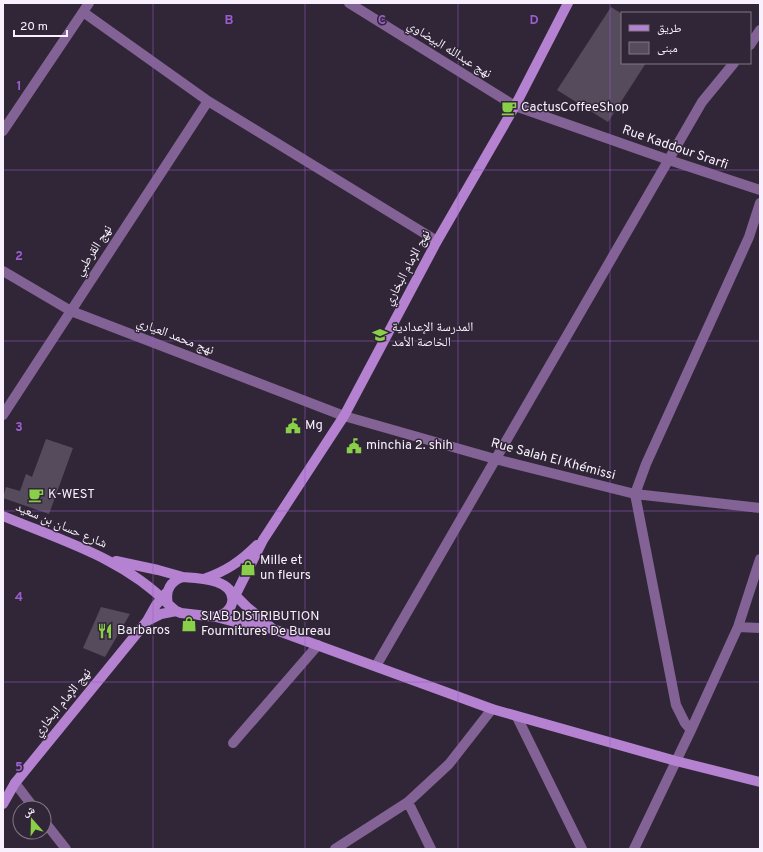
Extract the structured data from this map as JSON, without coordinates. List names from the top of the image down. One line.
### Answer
{"streets":{"street":["نهج عبدالله البيضاوي","Rue Kaddour Srarfi","نهج القرطبي","نهج الإمام البخاري","نهج محمد العياري","Rue Salah El Khémissi","شارع حسان بن سعيد"]},"crossings":[["نهج عبدالله البيضاوي","Rue Kaddour Srarfi"],["نهج عبدالله البيضاوي","نهج الإمام البخاري"],["Rue Kaddour Srarfi","نهج الإمام البخاري"],["نهج القرطبي","نهج محمد العياري"],["نهج الإمام البخاري","نهج محمد العياري"],["نهج الإمام البخاري","Rue Salah El Khémissi"],["نهج الإمام البخاري","شارع حسان بن سعيد"],["نهج محمد العياري","Rue Salah El Khémissi"]],"places":{"cafe":["CactusCoffeeShop","K-WEST"],"school or university":["المدرسة الإعدادية الخاصة الأمد"],"public building":["Mg","minchia 2. shih"],"shop":["Mille et un fleurs","SIAB DISTRIBUTION Fournitures De Bureau"],"restaurant":["Barbaros"]},"legend":["طريق","مبنى"],"scale_bar":"20 m","north":"top","grid":{"columns":["B","C","D"],"rows":["1","2","3","4","5"]}}
